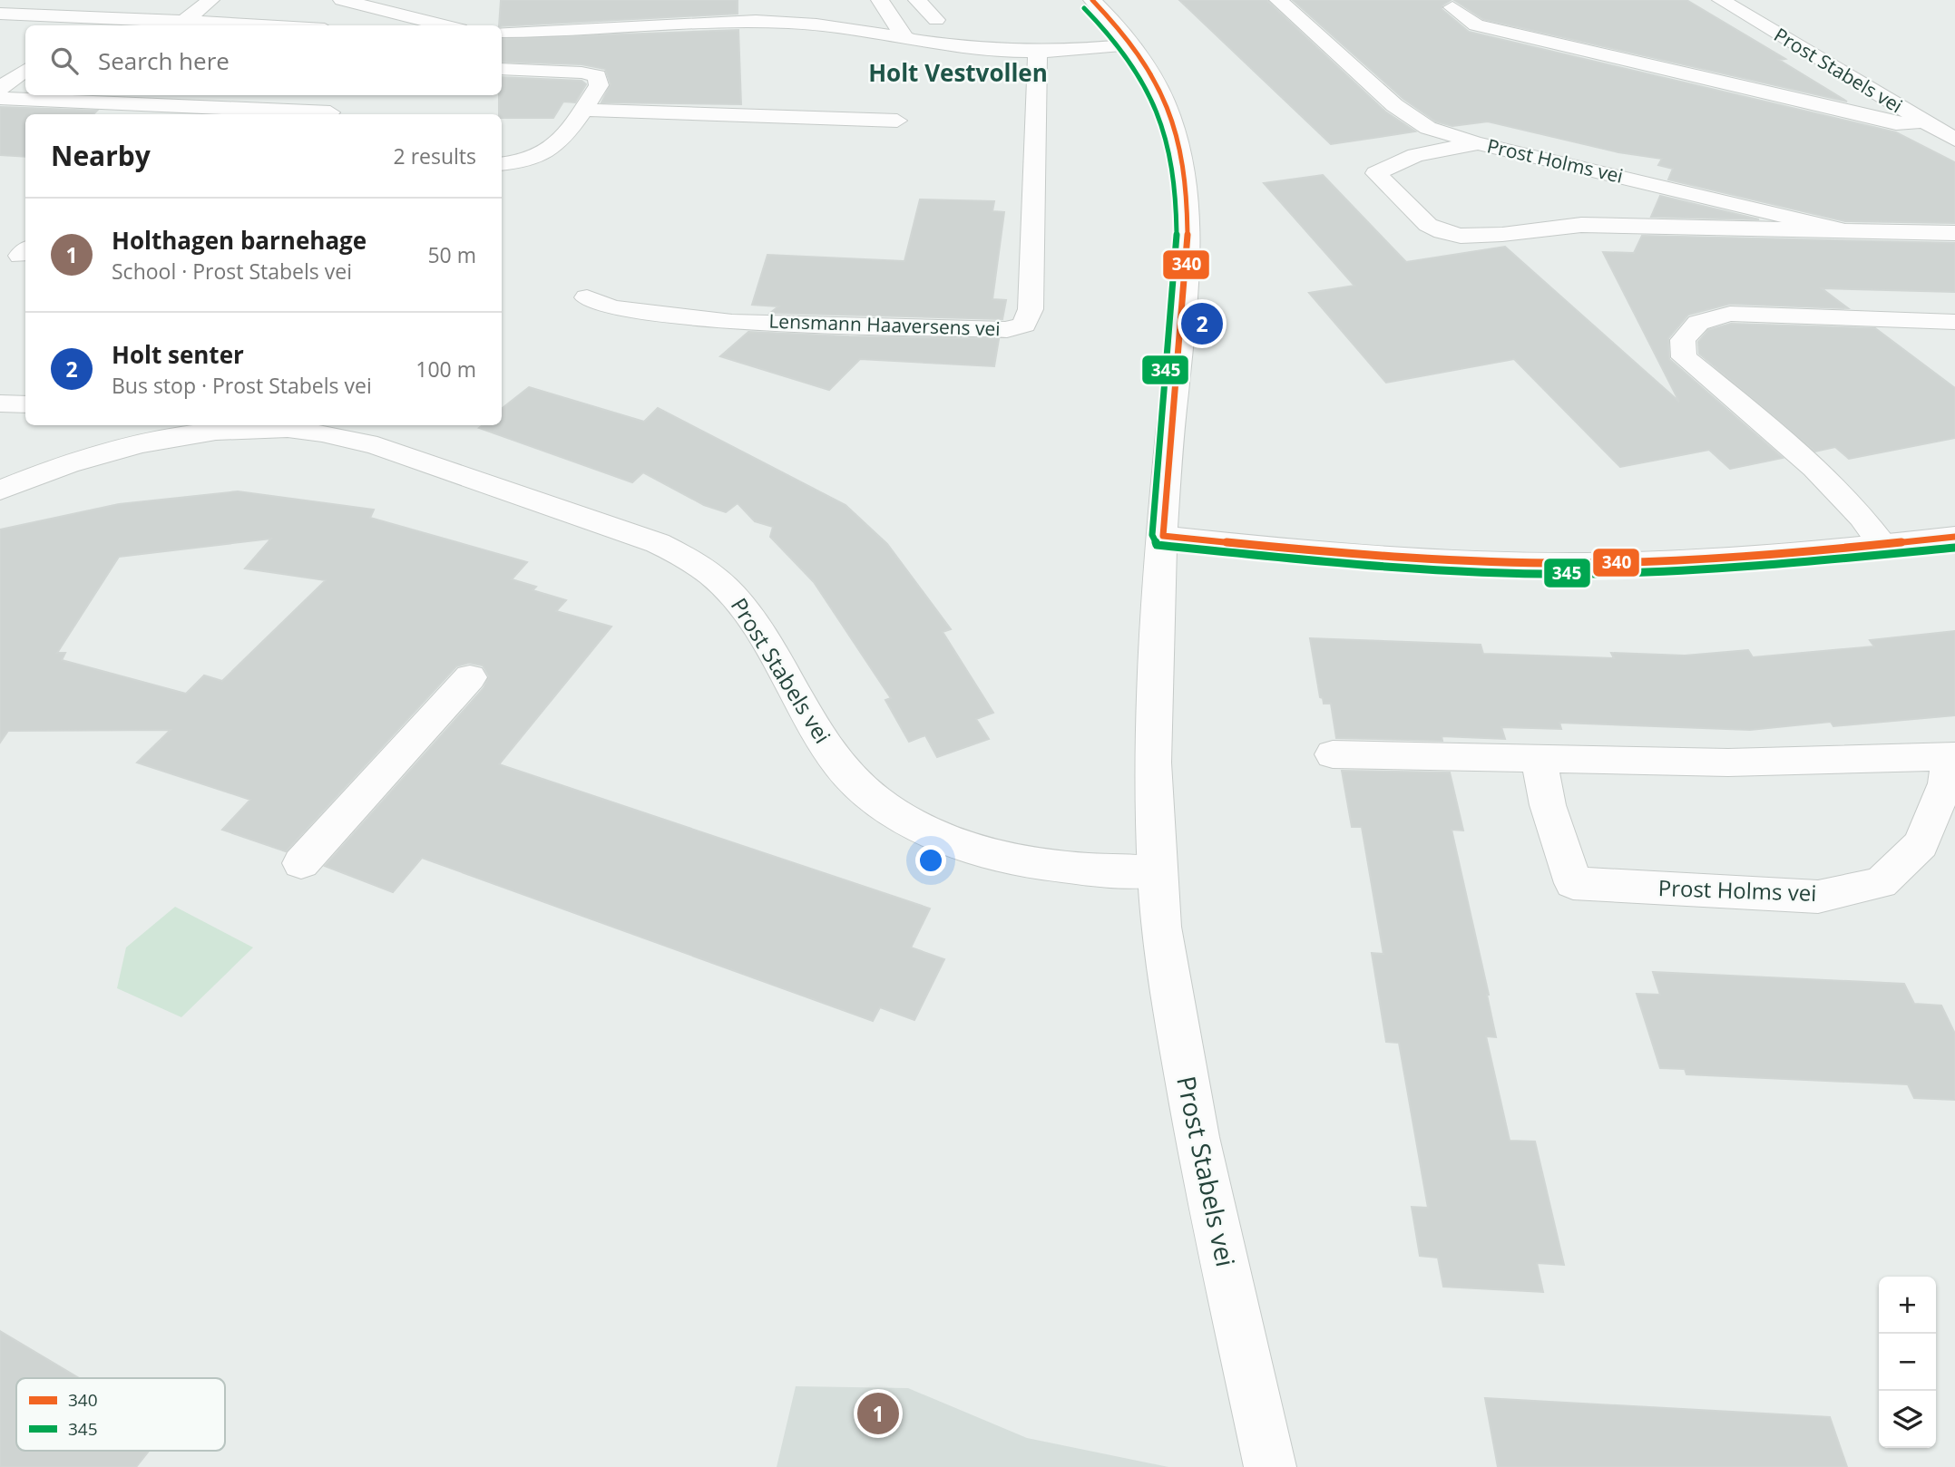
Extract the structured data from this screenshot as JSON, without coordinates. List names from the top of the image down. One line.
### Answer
{"streets":{"street":["Prost Stabels vei","Prost Holms vei","Lensmann Haaversens vei"]},"districts":["Holt Vestvollen"],"lines":["transit line 340","transit line 345"],"legend":["340","345"],"page":{"search":"Search here","heading":["Nearby","2 results"],"list":[{"mark":"1","name":"Holthagen barnehage","note":"School · Prost Stabels vei","value":"50 m"},{"mark":"2","name":"Holt senter","note":"Bus stop · Prost Stabels vei","value":"100 m"}],"pins":["2","1"],"map_buttons":["+","−"]}}
